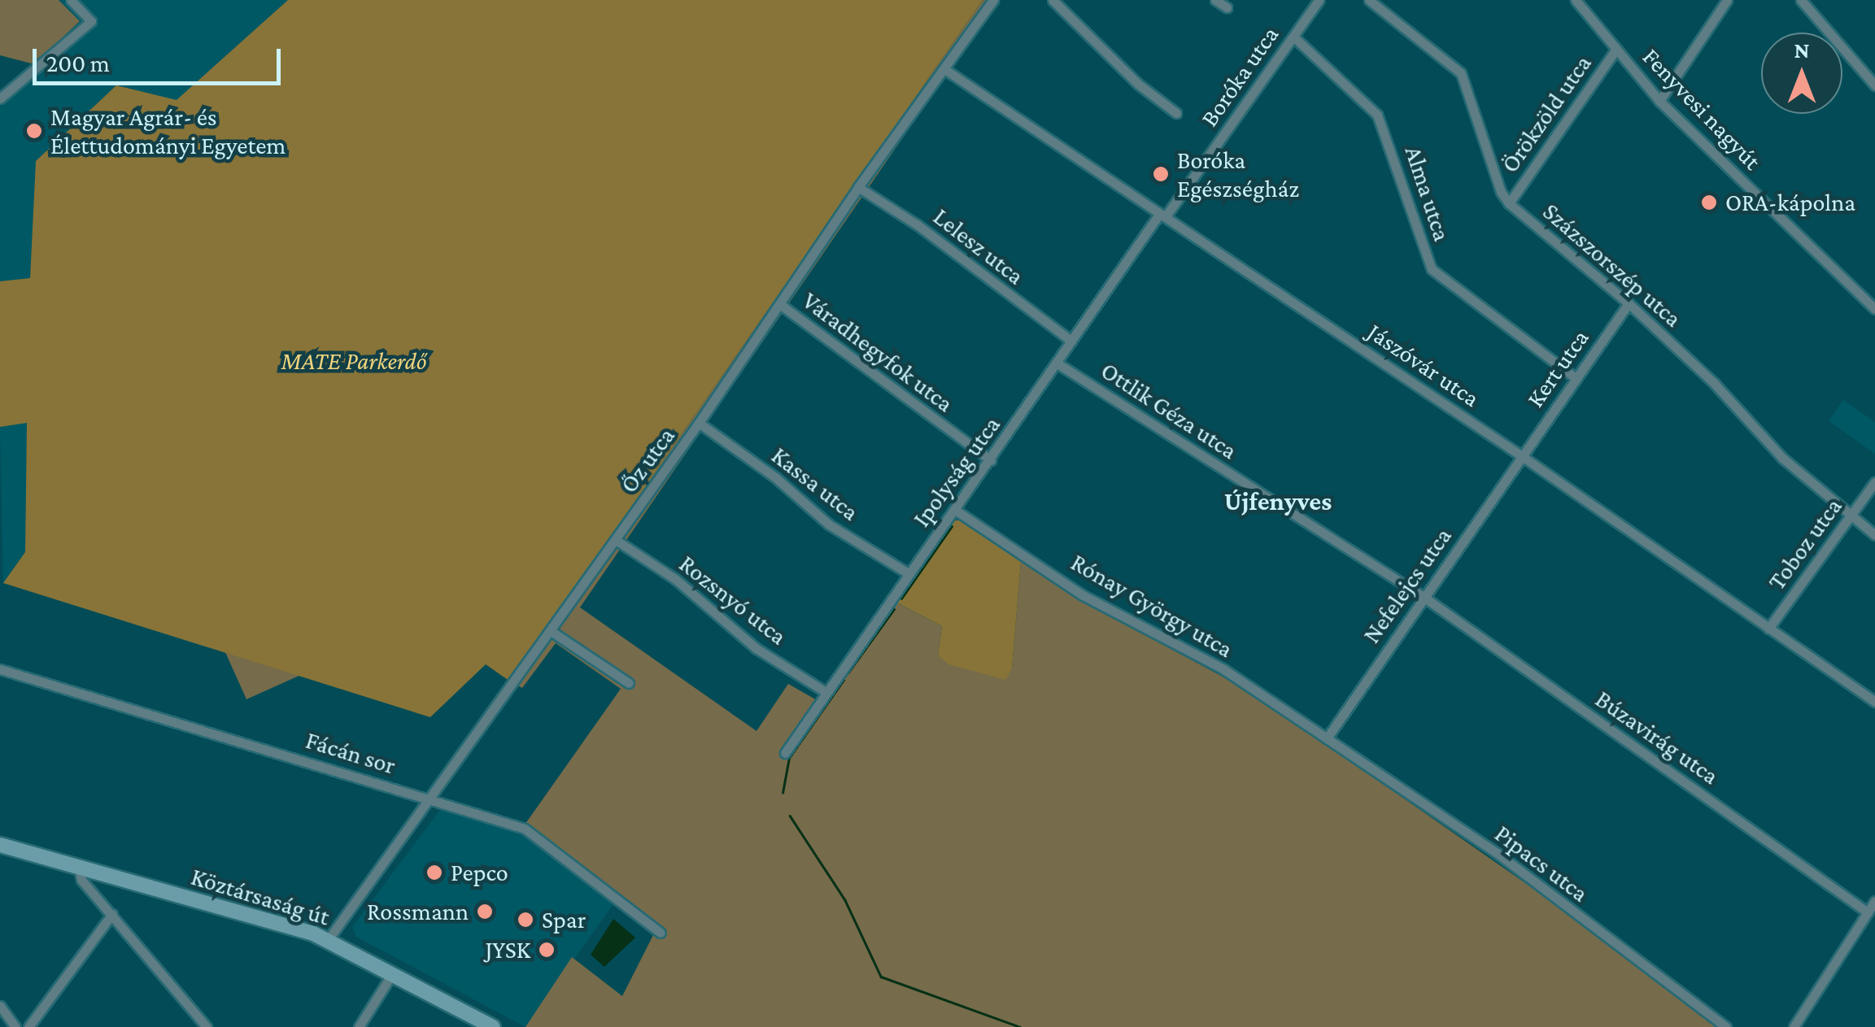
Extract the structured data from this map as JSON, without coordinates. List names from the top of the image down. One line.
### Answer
{"streets":{"main road":["Köztársaság út"],"street":["Boróka utca","Fenyvesi nagyút","Örökzöld utca","Alma utca","Lelesz utca","Százszorszép utca","Váradhegyfok utca","Jászóvár utca","Kert utca","Ottlik Géza utca","Őz utca","Ipolyság utca","Kassa utca","Toboz utca","Nefelejcs utca","Rozsnyó utca","Rónay György utca","Búzavirág utca","Fácán sor","Pipacs utca"]},"crossings":[["Boróka utca","Alma utca"],["Boróka utca","Jászóvár utca"],["Boróka utca","Ipolyság utca"],["Fenyvesi nagyút","Örökzöld utca"],["Örökzöld utca","Százszorszép utca"],["Alma utca","Kert utca"],["Lelesz utca","Őz utca"],["Lelesz utca","Ipolyság utca"],["Százszorszép utca","Kert utca"],["Százszorszép utca","Toboz utca"],["Váradhegyfok utca","Őz utca"],["Váradhegyfok utca","Ipolyság utca"],["Jászóvár utca","Kert utca"],["Jászóvár utca","Őz utca"],["Jászóvár utca","Ipolyság utca"],["Jászóvár utca","Toboz utca"],["Jászóvár utca","Nefelejcs utca"],["Kert utca","Nefelejcs utca"],["Ottlik Géza utca","Ipolyság utca"],["Ottlik Géza utca","Nefelejcs utca"],["Ottlik Géza utca","Búzavirág utca"],["Őz utca","Kassa utca"],["Őz utca","Rozsnyó utca"],["Őz utca","Fácán sor"],["Őz utca","Köztársaság út"],["Ipolyság utca","Kassa utca"],["Ipolyság utca","Rozsnyó utca"],["Ipolyság utca","Rónay György utca"],["Nefelejcs utca","Rónay György utca"],["Nefelejcs utca","Búzavirág utca"],["Nefelejcs utca","Pipacs utca"],["Rónay György utca","Pipacs utca"]],"districts":["Újfenyves"],"parks":["MATE Parkerdő"],"places":["Magyar Agrár- és Élettudományi Egyetem","Boróka Egészségház","ORA-kápolna","Pepco","Rossmann","Spar","JYSK"],"scale_bar":"200 m","north":"top"}
